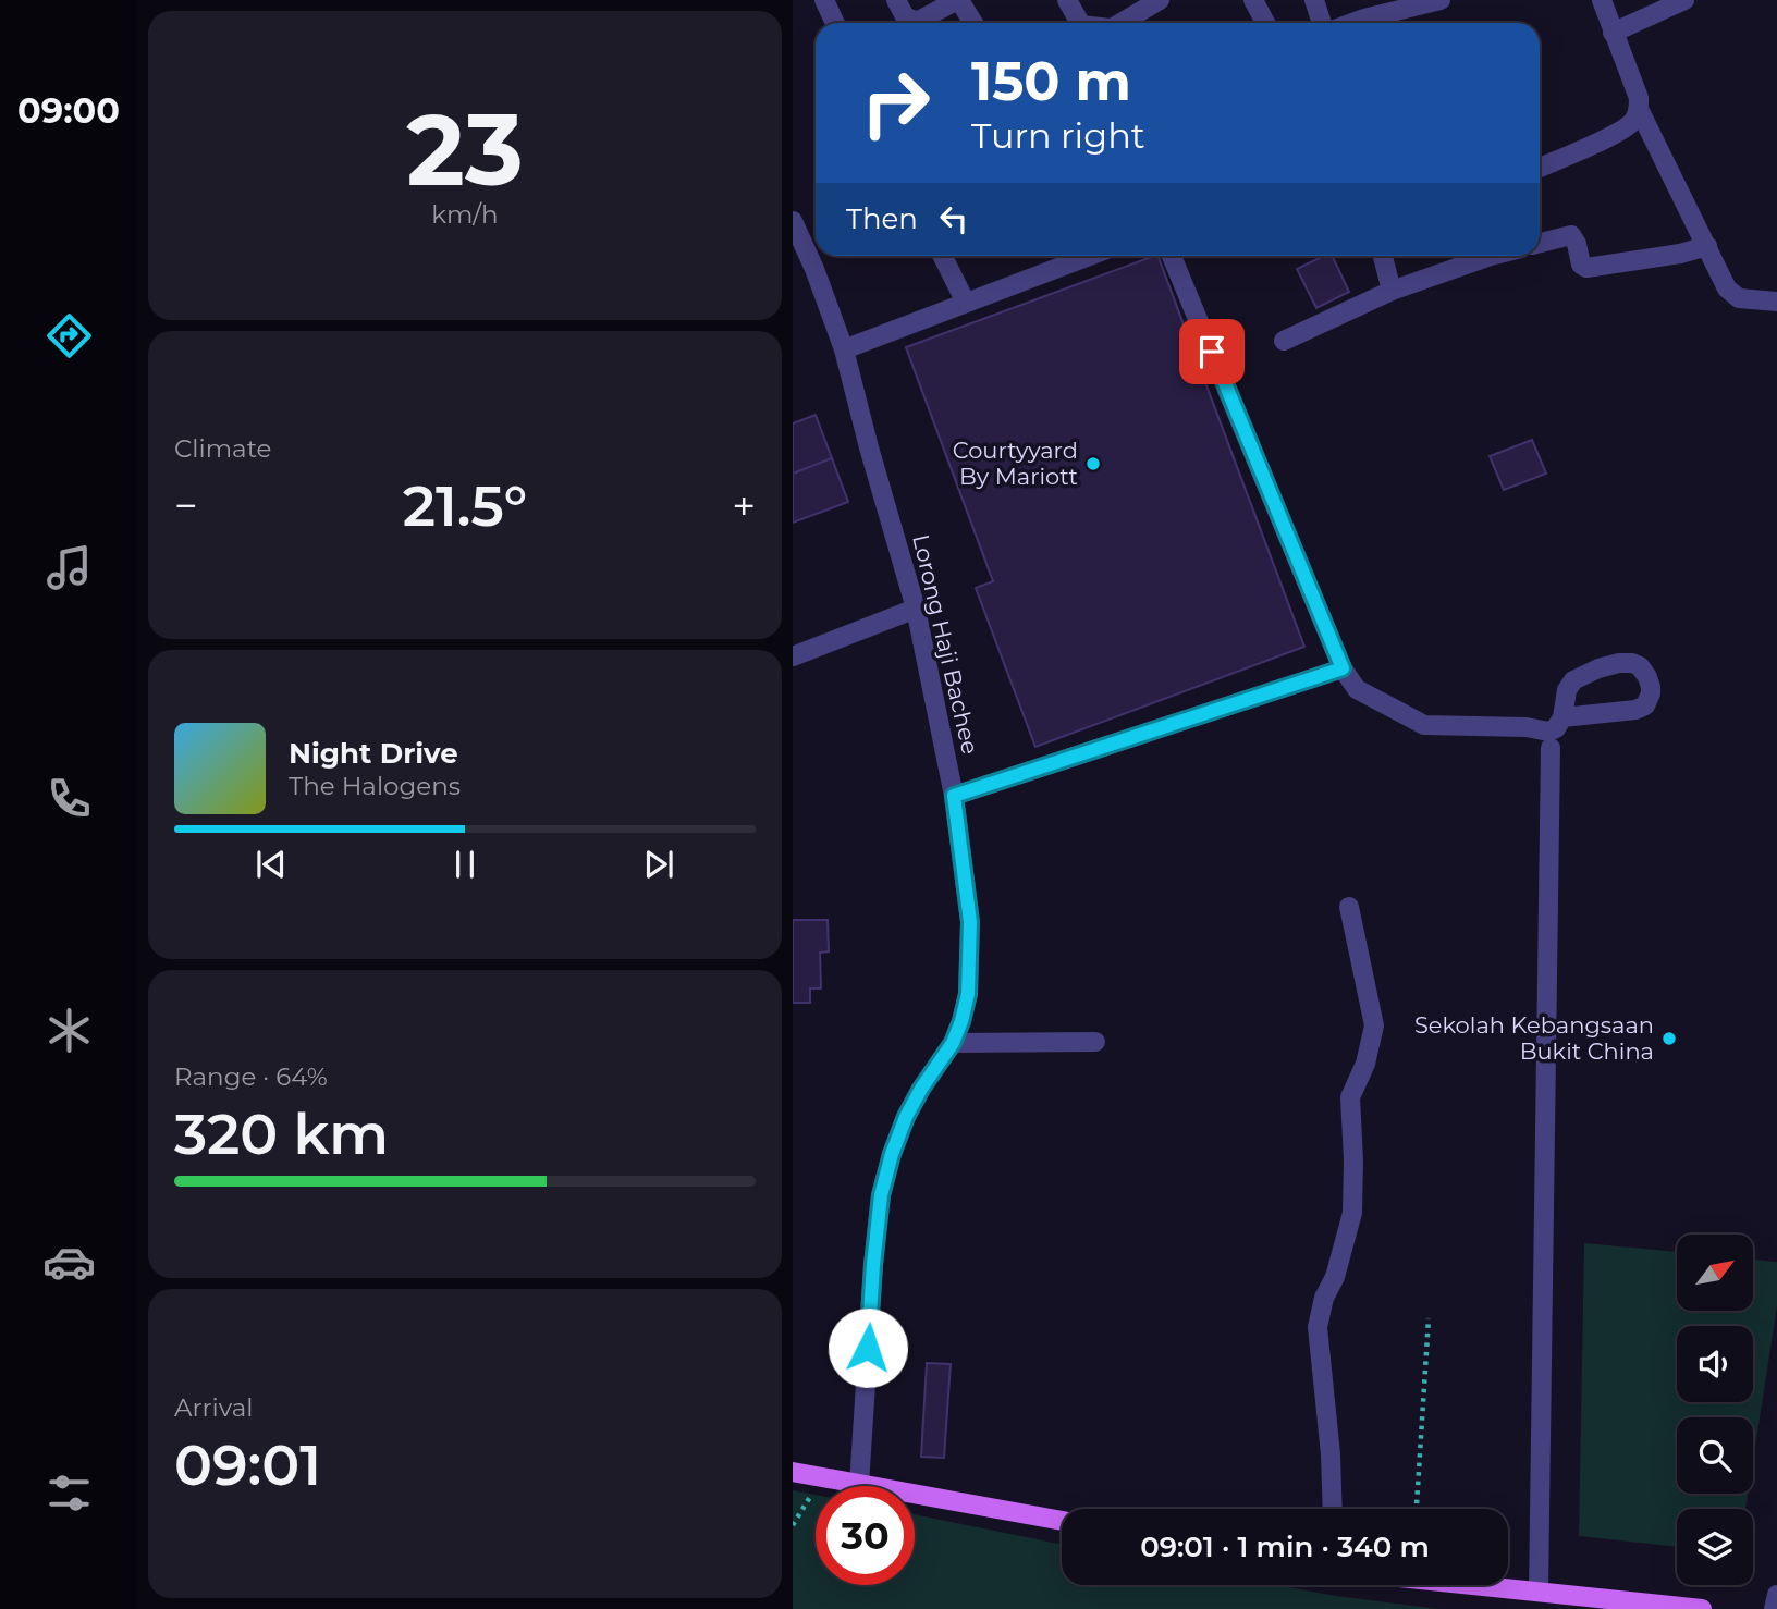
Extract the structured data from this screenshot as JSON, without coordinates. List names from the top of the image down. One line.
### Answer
{"streets":{"street":["Lorong Haji Bachee"]},"places":["Courtyyard By Mariott","Sekolah Kebangsaan Bukit China"],"north":"top right","page":{"tabs":"09:00","tile":[["23","km/h"],"Climate",["Range · 64%","320 km"],["Arrival","09:01"]],"turn":["150 m","Turn right"],"then":"Then","heat":["−","21.5°","+"],"song":["Night Drive","The Halogens"],"limit":"30","trip":"09:01 · 1 min · 340 m"}}
